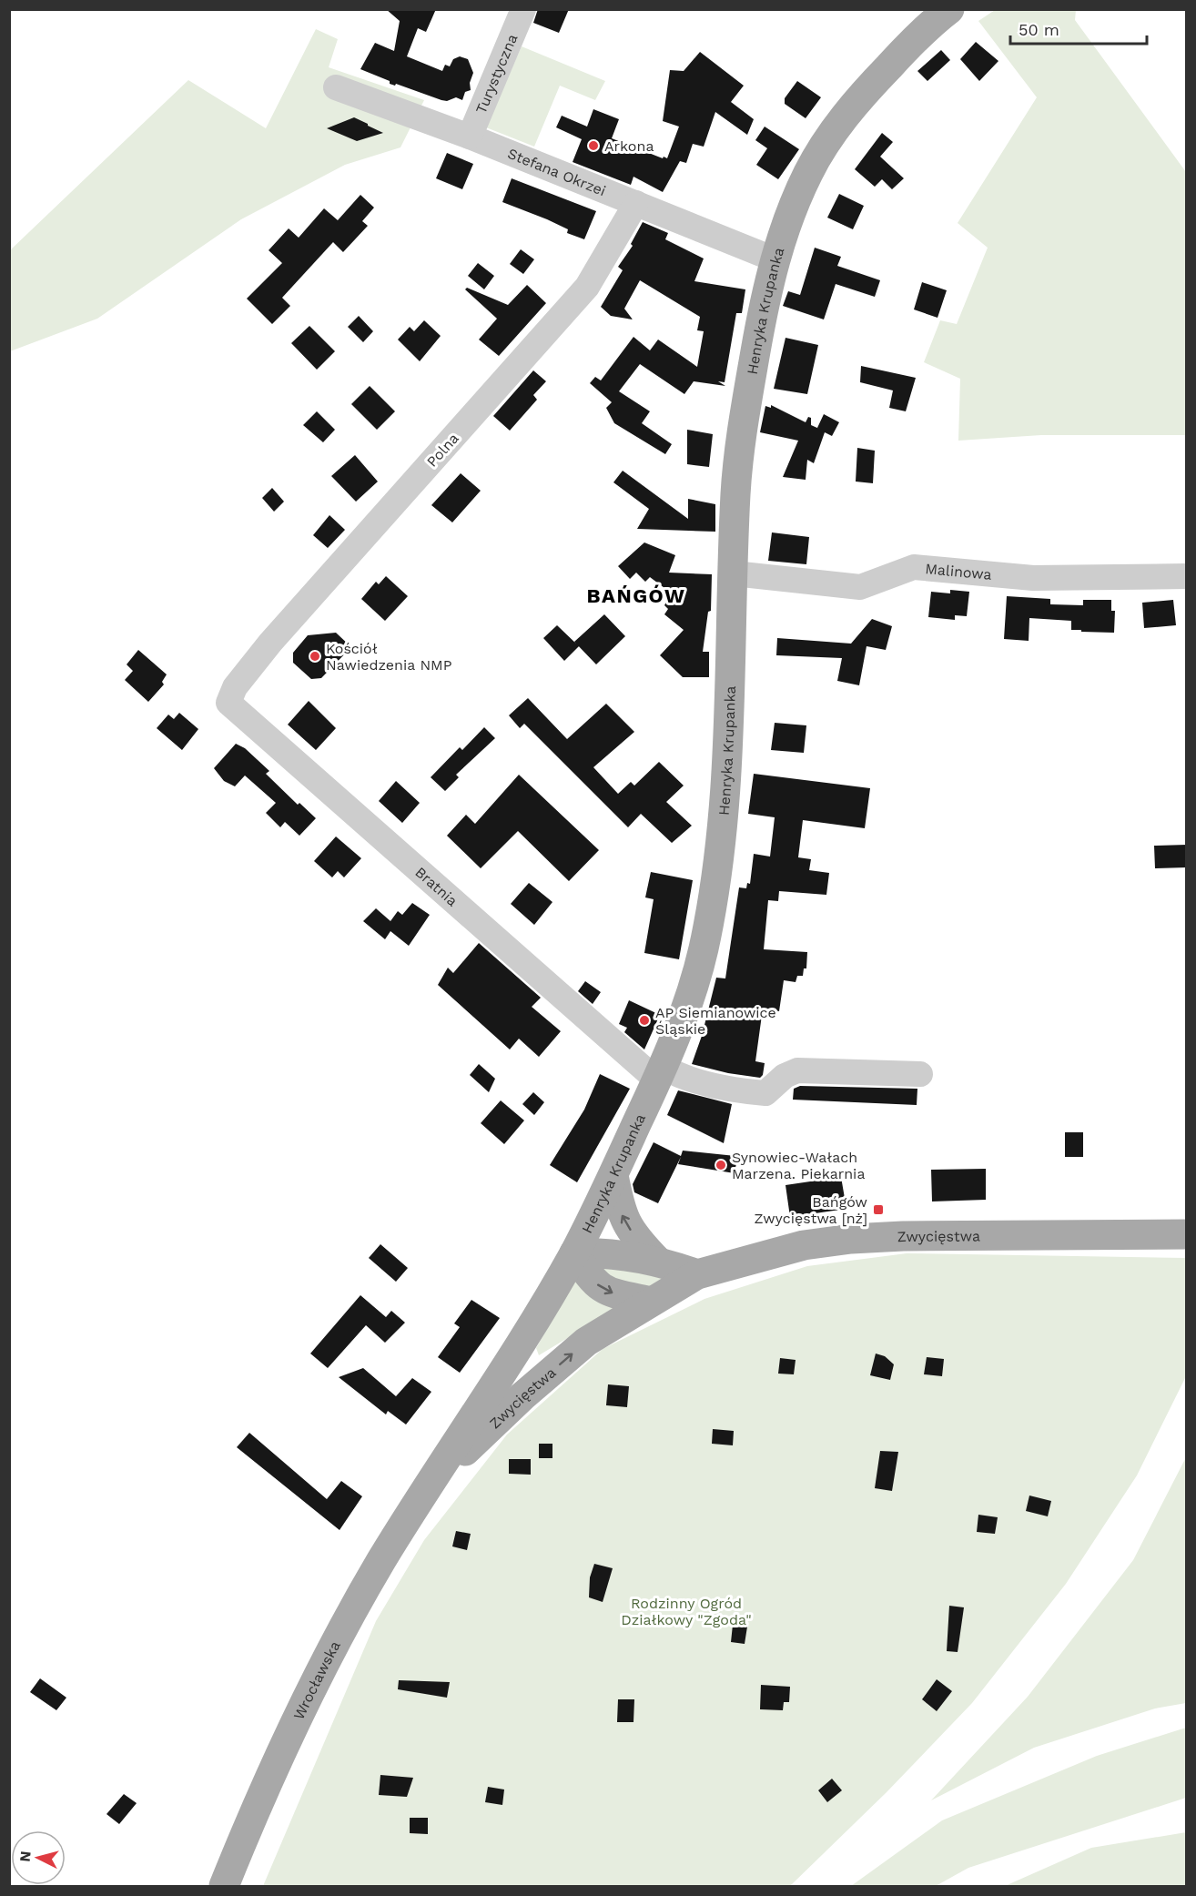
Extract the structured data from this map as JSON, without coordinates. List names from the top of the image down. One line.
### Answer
{"streets":{"main road":["Henryka Krupanka","Zwycięstwa","Wrocławska"],"street":["Turystyczna","Stefana Okrzei","Polna","Malinowa","Bratnia"]},"crossings":[["Turystyczna","Stefana Okrzei"],["Stefana Okrzei","Henryka Krupanka"],["Stefana Okrzei","Polna"],["Henryka Krupanka","Malinowa"],["Henryka Krupanka","Bratnia"],["Henryka Krupanka","Zwycięstwa"],["Henryka Krupanka","Wrocławska"],["Polna","Bratnia"],["Zwycięstwa","Wrocławska"]],"districts":["BAŃGÓW"],"parks":["Rodzinny Ogród Działkowy \"Zgoda\""],"places":{"other":["Arkona","Kościół Nawiedzenia NMP","AP Siemianowice Śląskie","Synowiec-Wałach Marzena. Piekarnia"],"transit":["Bańgów Zwycięstwa [nż]"]},"scale_bar":"50 m","north":"left"}
